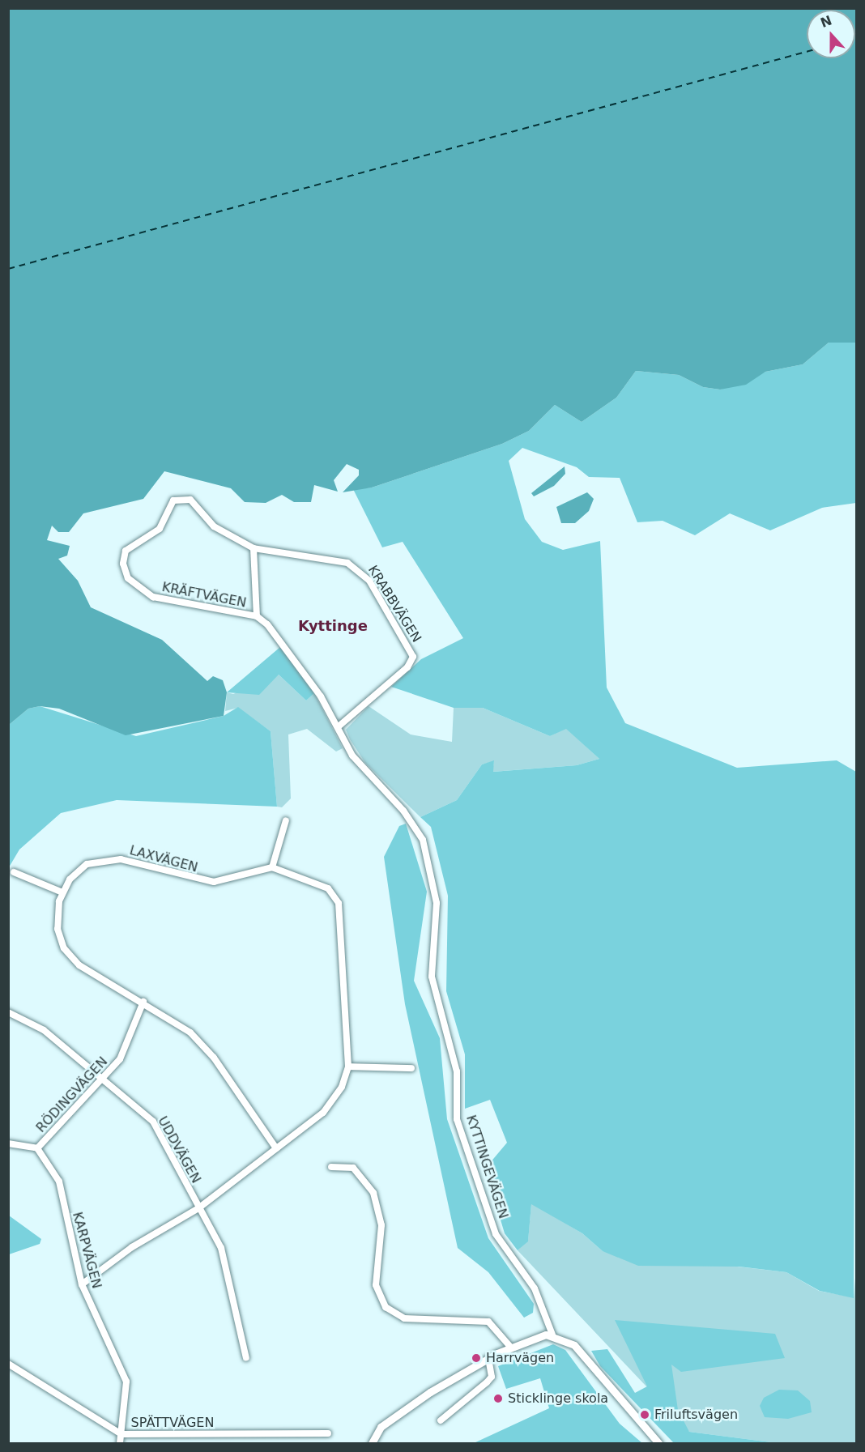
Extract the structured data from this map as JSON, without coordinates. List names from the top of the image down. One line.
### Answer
{"streets":{"street":["KRÄFTVÄGEN","KRABBVÄGEN","LAXVÄGEN","RÖDINGVÄGEN","UDDVÄGEN","KYTTINGEVÄGEN","KARPVÄGEN","SPÄTTVÄGEN"]},"crossings":[["KRÄFTVÄGEN","KRABBVÄGEN"],["KRÄFTVÄGEN","KYTTINGEVÄGEN"],["KRABBVÄGEN","KYTTINGEVÄGEN"],["LAXVÄGEN","RÖDINGVÄGEN"],["RÖDINGVÄGEN","UDDVÄGEN"],["RÖDINGVÄGEN","KARPVÄGEN"],["KARPVÄGEN","SPÄTTVÄGEN"]],"districts":["Kyttinge"],"places":["Harrvägen","Sticklinge skola","Friluftsvägen"],"north":"top"}
